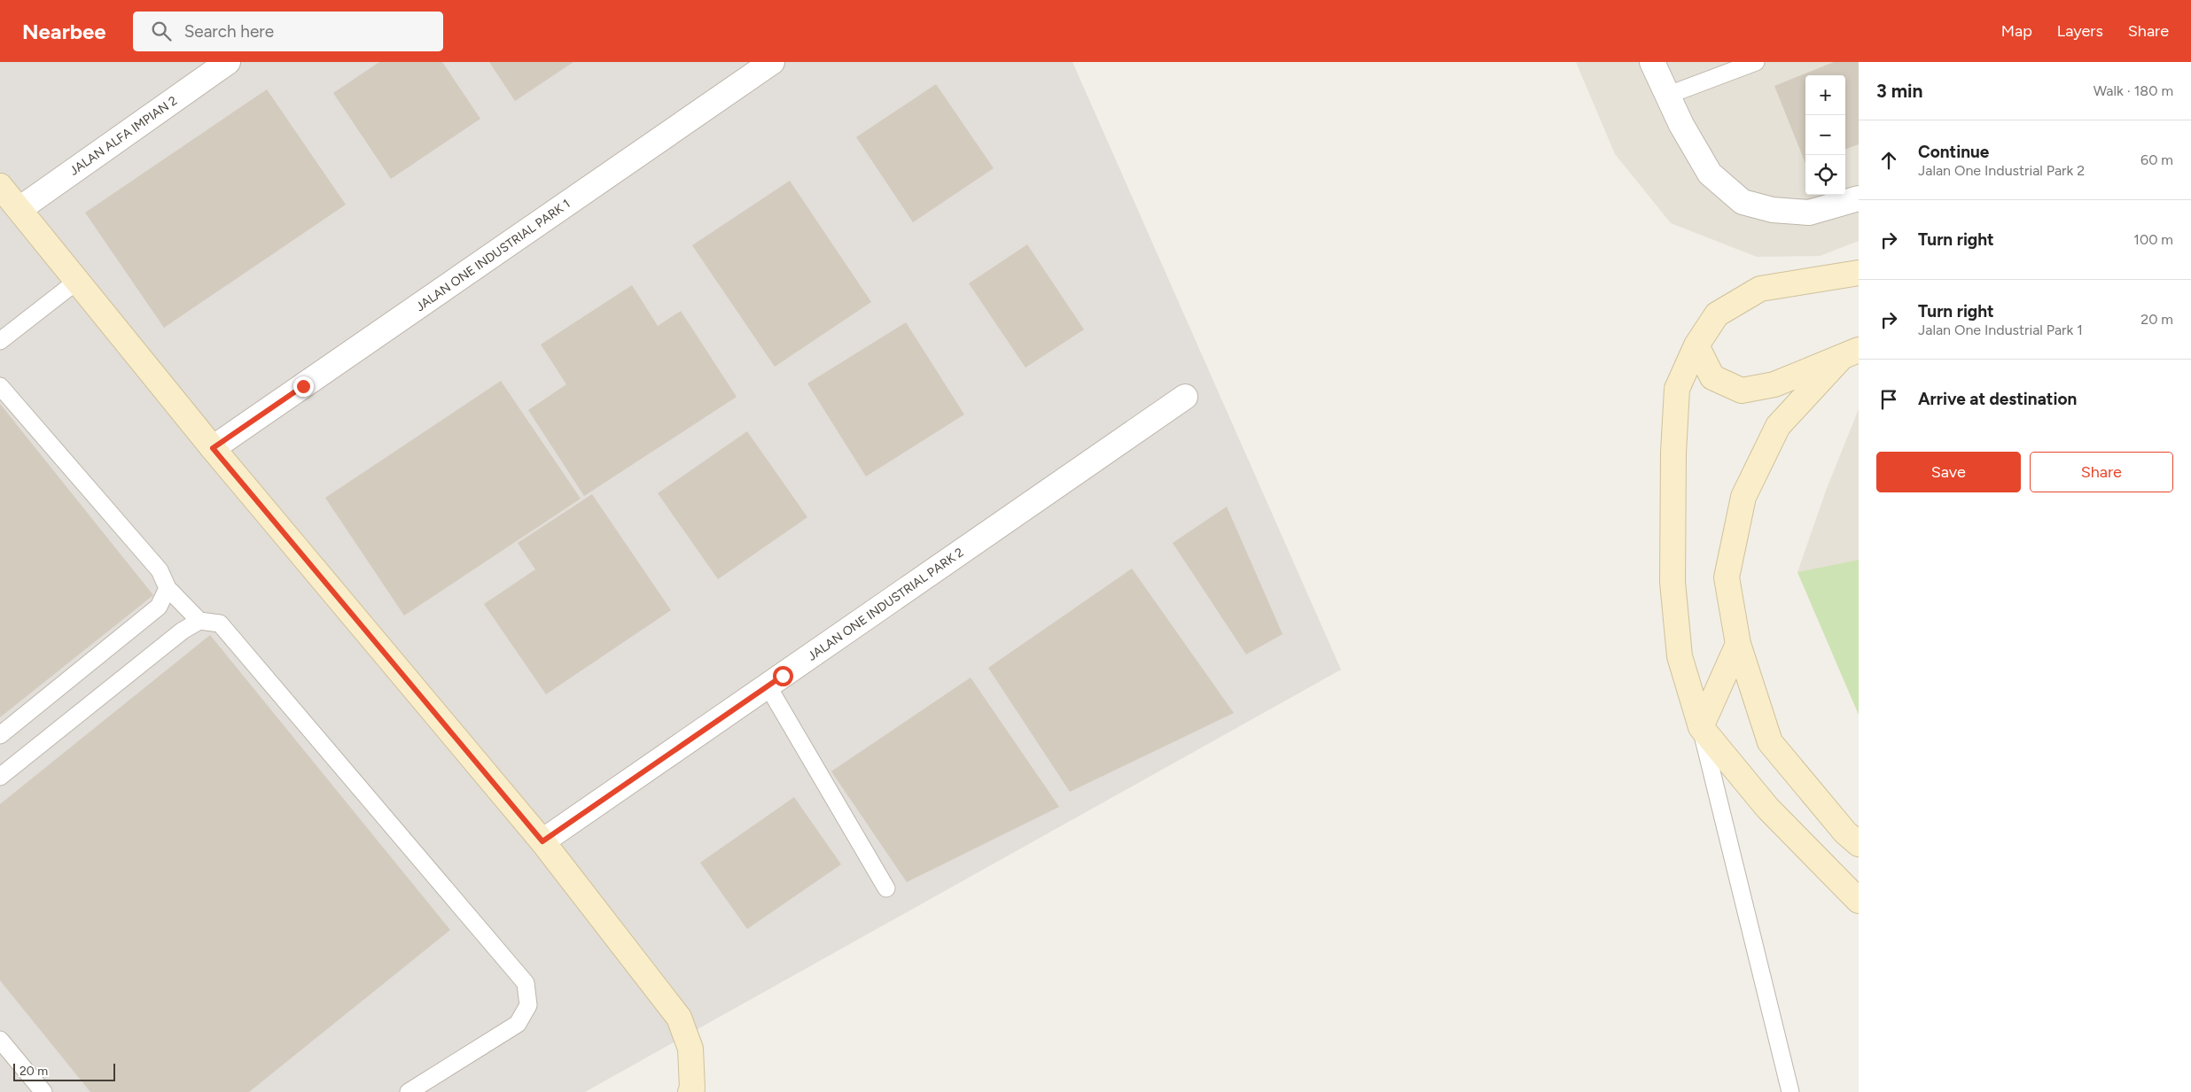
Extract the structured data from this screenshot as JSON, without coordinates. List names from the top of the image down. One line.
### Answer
{"streets":{"street":["JALAN ALFA IMPIAN 2","JALAN ONE INDUSTRIAL PARK 1","JALAN ONE INDUSTRIAL PARK 2"]},"scale_bar":"20 m","page":{"header":"Nearbee","search":"Search here","nav":["Map","Layers","Share"],"heading":["3 min","Walk · 180 m"],"map_buttons":["+","−"],"list":[["Continue","Jalan One Industrial Park 2","60 m"],["Turn right","100 m"],["Turn right","Jalan One Industrial Park 1","20 m"],"Arrive at destination"],"buttons":["Save","Share"],"scale":"20 m"}}
